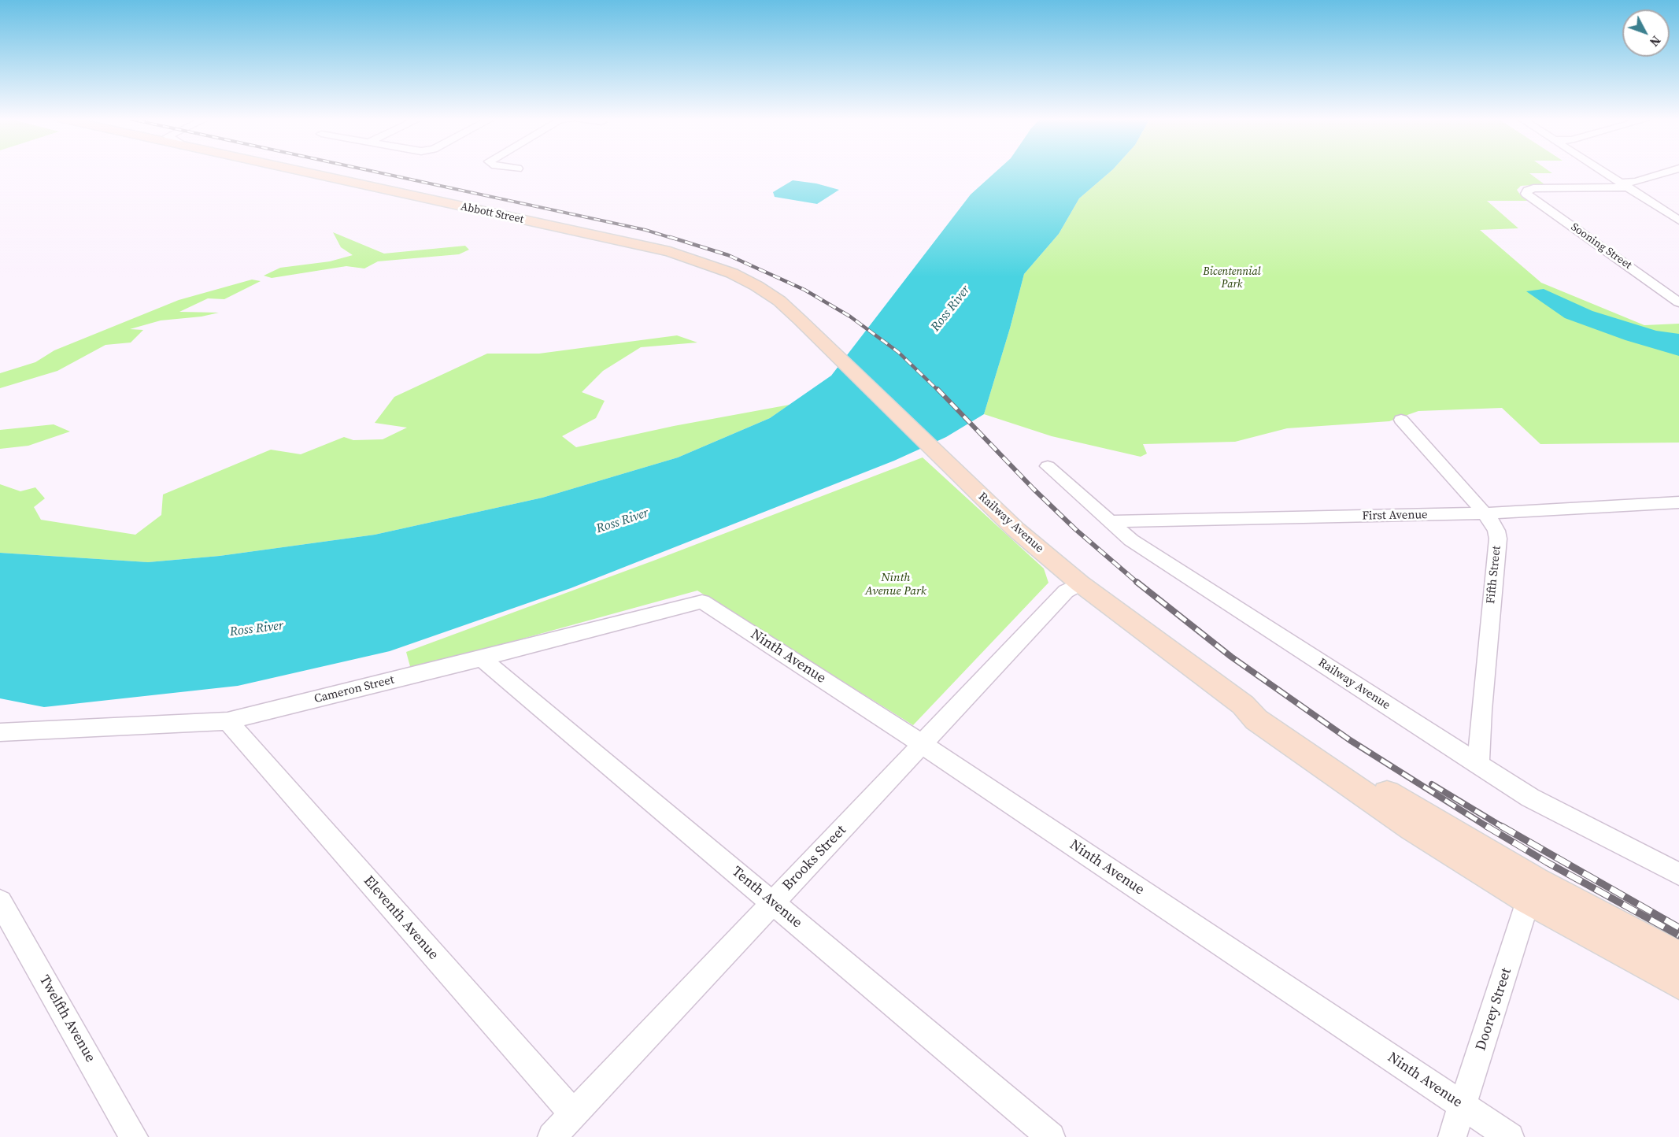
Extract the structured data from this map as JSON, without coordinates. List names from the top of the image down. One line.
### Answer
{"streets":{"main road":["Abbott Street","Railway Avenue"],"street":["Sooning Street","First Avenue","Fifth Street","Ninth Avenue","Cameron Street","Brooks Street","Tenth Avenue","Eleventh Avenue","Doorey Street","Twelfth Avenue"]},"crossings":[["Abbott Street","Railway Avenue"],["First Avenue","Railway Avenue"],["First Avenue","Fifth Street"],["Railway Avenue","Fifth Street"],["Railway Avenue","Brooks Street"],["Railway Avenue","Doorey Street"],["Ninth Avenue","Cameron Street"],["Ninth Avenue","Brooks Street"],["Ninth Avenue","Doorey Street"],["Cameron Street","Tenth Avenue"],["Cameron Street","Eleventh Avenue"],["Brooks Street","Tenth Avenue"],["Brooks Street","Eleventh Avenue"]],"water":["Ross River"],"parks":["Bicentennial Park","Ninth Avenue Park"],"north":"bottom right"}
